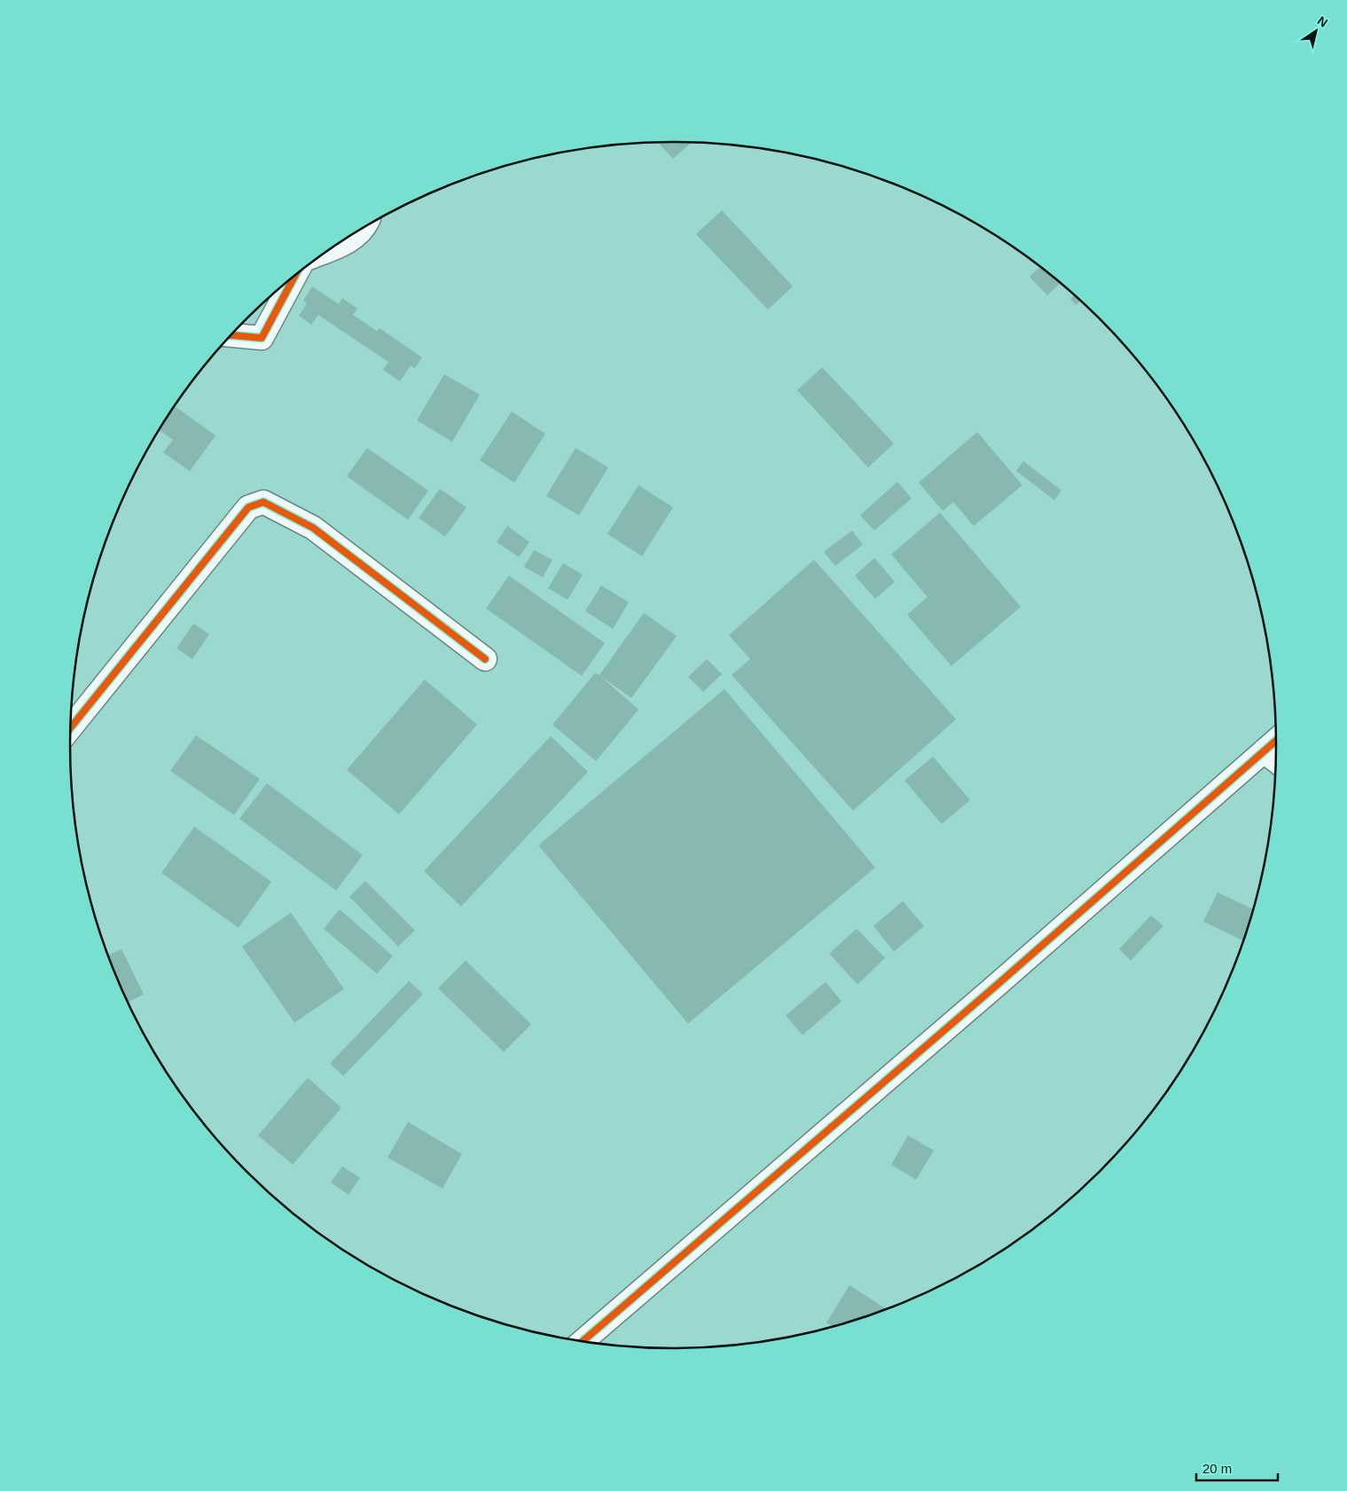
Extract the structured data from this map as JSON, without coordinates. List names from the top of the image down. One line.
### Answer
{"scale_bar":"20 m","north":"top right"}
